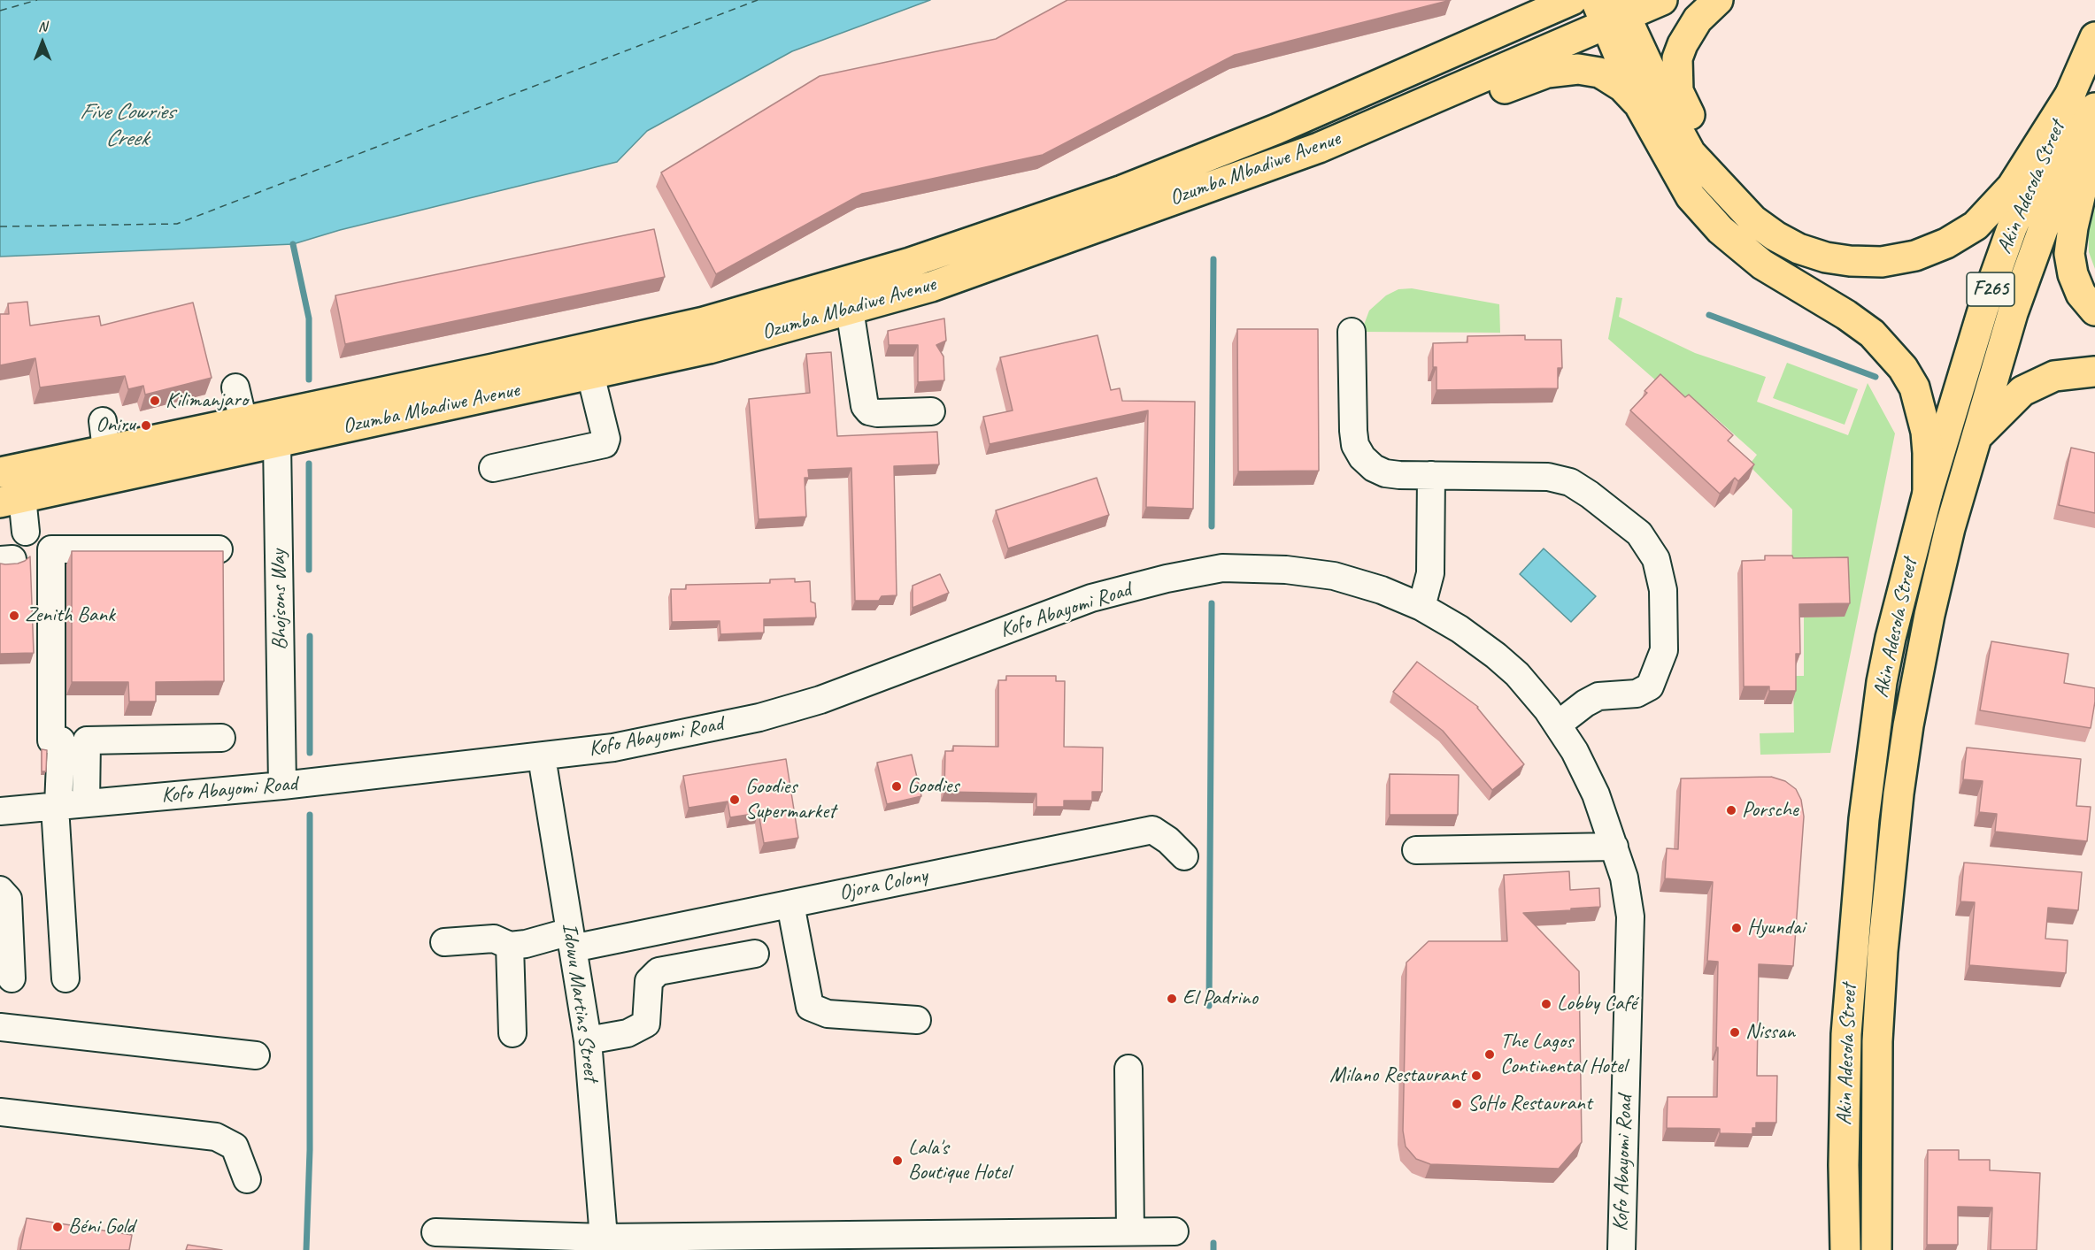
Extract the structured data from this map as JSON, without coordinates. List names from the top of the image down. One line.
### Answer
{"streets":{"main road":["Ozumba Mbadiwe Avenue","Akin Adesola Street","F265"],"street":["Bhojsons Way","Kofo Abayomi Road","Ojora Colony","Idowu Martins Street"]},"crossings":[["Ozumba Mbadiwe Avenue","Bhojsons Way"],["Bhojsons Way","Kofo Abayomi Road"],["Kofo Abayomi Road","Idowu Martins Street"],["Ojora Colony","Idowu Martins Street"]],"water":["Five Cowries Creek"],"places":["Kilimanjaro","Oniru","Zenith Bank","Goodies","Goodies Supermarket","Porsche","Hyundai","El Padrino","Lobby Café","Nissan","The Lagos Continental Hotel","Milano Restaurant","SoHo Restaurant","Lala's Boutique Hotel","Béni Gold"],"north":"top"}
